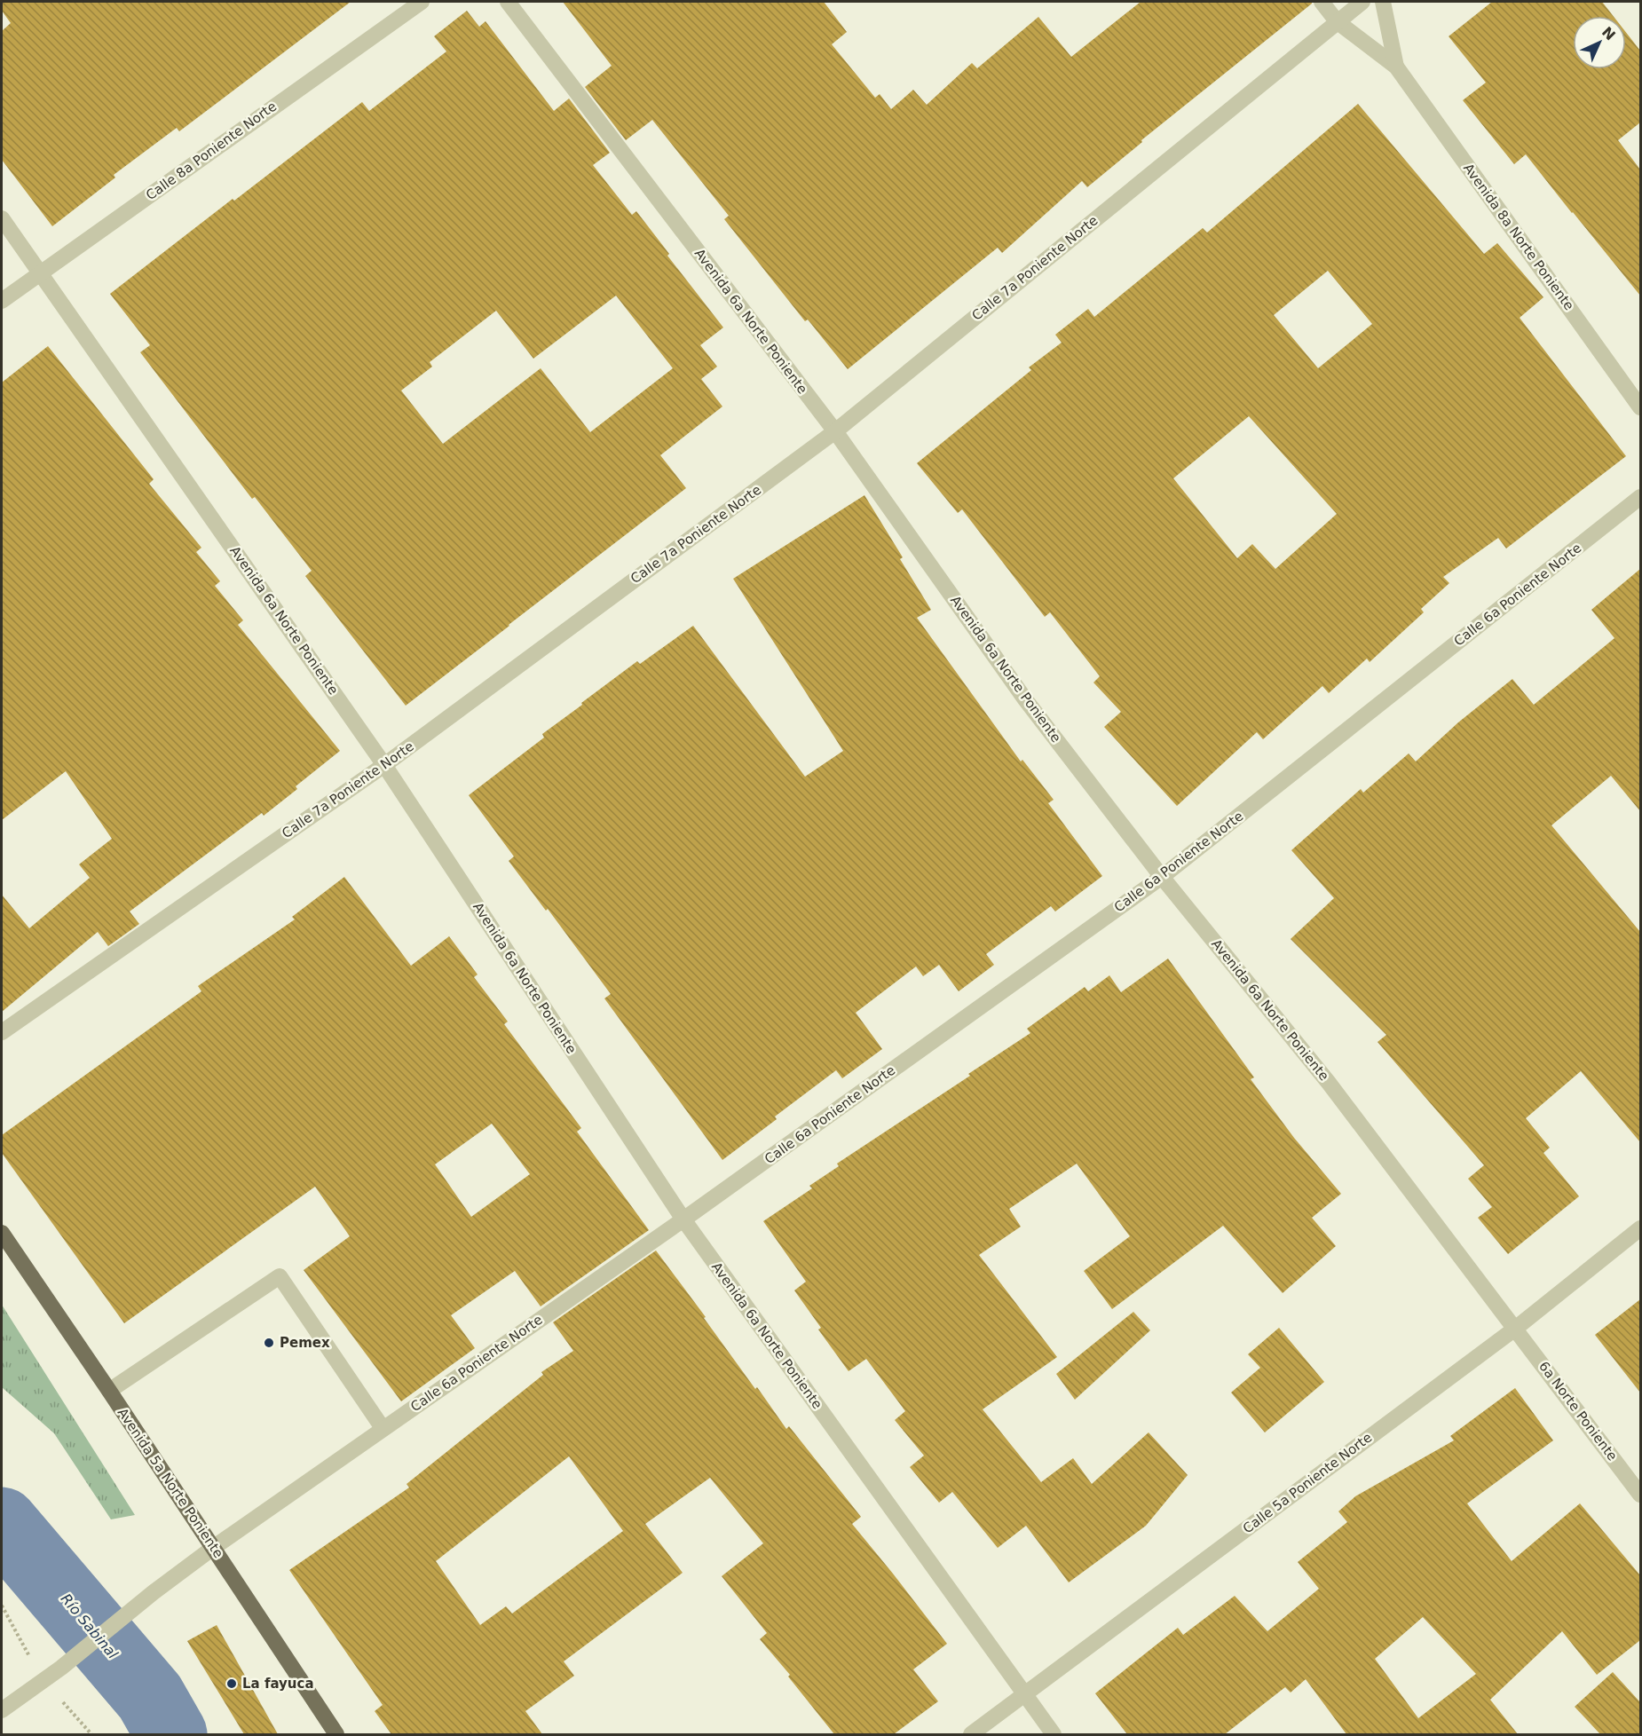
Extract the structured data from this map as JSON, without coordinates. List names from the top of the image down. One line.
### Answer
{"streets":{"main road":["Avenida 5a Norte Poniente"],"street":["Calle 8a Poniente Norte","Avenida 8a Norte Poniente","Calle 7a Poniente Norte","Avenida 6a Norte Poniente","Calle 6a Poniente Norte","6a Norte Poniente","Calle 5a Poniente Norte"]},"crossings":[["Calle 8a Poniente Norte","Avenida 6a Norte Poniente"],["Avenida 8a Norte Poniente","Calle 7a Poniente Norte"],["Calle 7a Poniente Norte","Avenida 6a Norte Poniente"],["Avenida 6a Norte Poniente","Calle 6a Poniente Norte"],["Avenida 6a Norte Poniente","6a Norte Poniente"],["Avenida 6a Norte Poniente","Calle 5a Poniente Norte"],["Calle 6a Poniente Norte","Avenida 5a Norte Poniente"],["6a Norte Poniente","Calle 5a Poniente Norte"]],"water":["Río Sabinal"],"places":["Pemex","La fayuca"],"north":"top right"}
